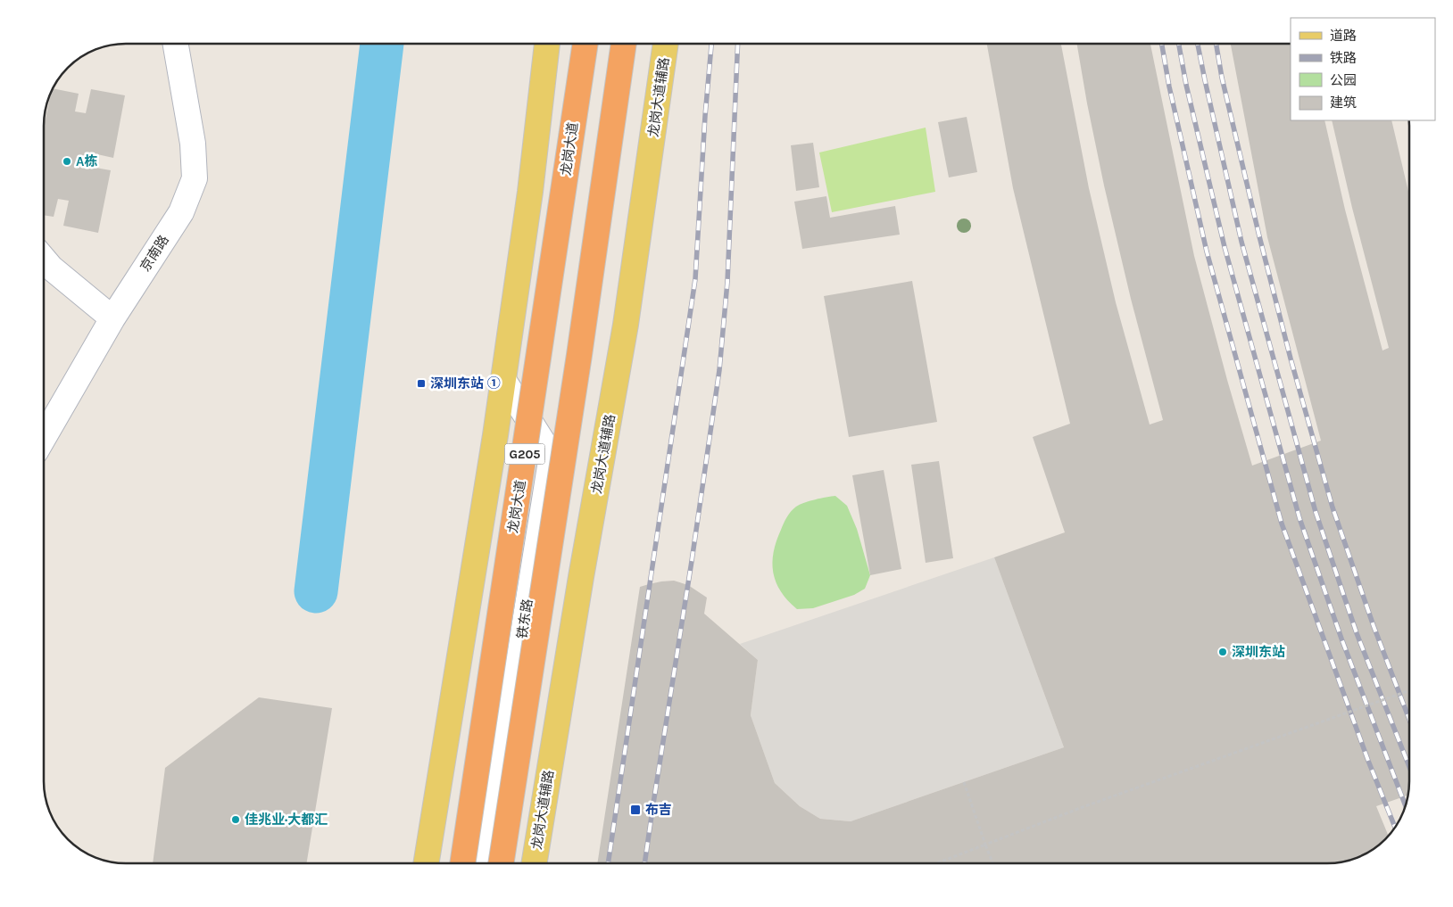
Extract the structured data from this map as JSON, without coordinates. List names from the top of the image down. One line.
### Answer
{"streets":{"highway":["龙岗大道","G205"],"main road":["龙岗大道辅路"],"street":["京南路","铁东路"]},"places":{"other":["A栋","深圳东站","佳兆业·大都汇"],"transit":["深圳东站 ①","布吉"]},"legend":["道路","铁路","公园","建筑"]}
